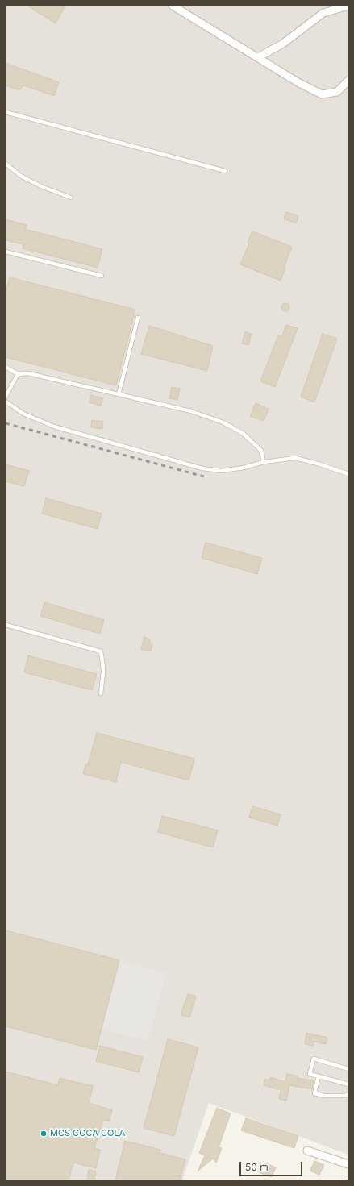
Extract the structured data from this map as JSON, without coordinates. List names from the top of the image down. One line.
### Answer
{"places":["MCS COCA COLA"],"scale_bar":"50 m"}
